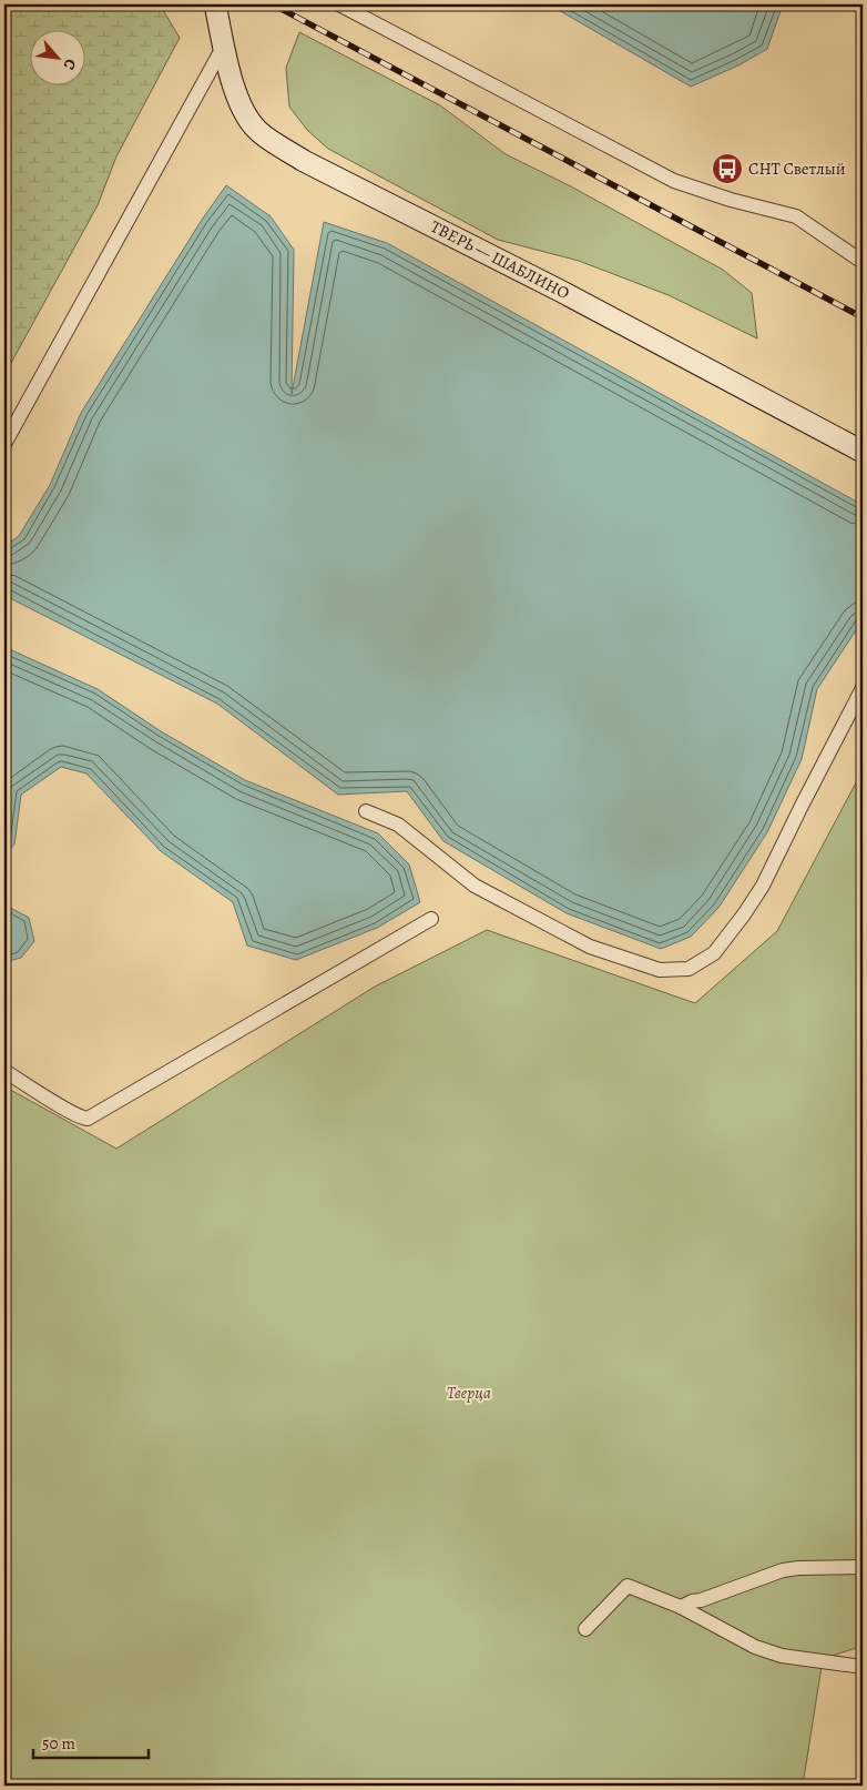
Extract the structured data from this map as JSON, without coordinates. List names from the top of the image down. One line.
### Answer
{"streets":{"street":["ТВЕРЬ — ШАБЛИНО"]},"parks":["Тверца"],"places":{"bus stop":["СНТ Светлый"]},"scale_bar":"50 m","north":"bottom right"}
